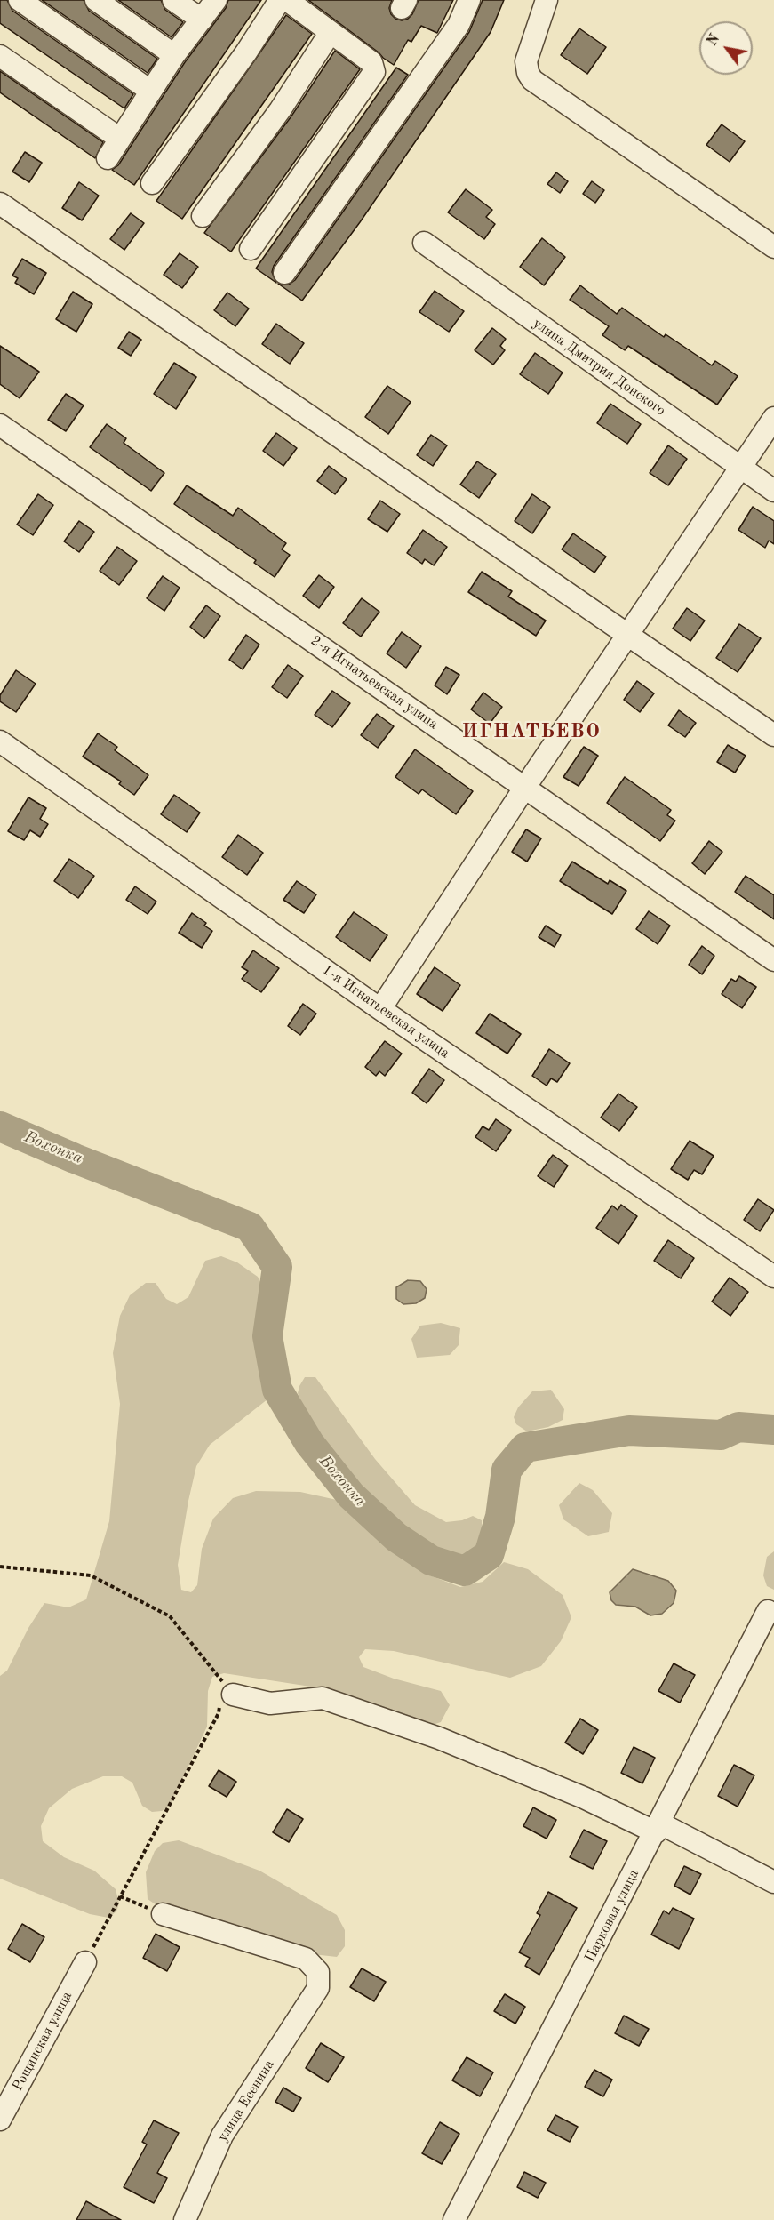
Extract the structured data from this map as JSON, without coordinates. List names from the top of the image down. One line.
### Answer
{"streets":{"street":["улица Дмитрия Донского","2-я Игнатьевская улица","1-я Игнатьевская улица","Парковая улица","Рощинская улица","улица Есенина"]},"districts":["ИГНАТЬЕВО"],"water":["Вохонка"],"north":"top left"}
